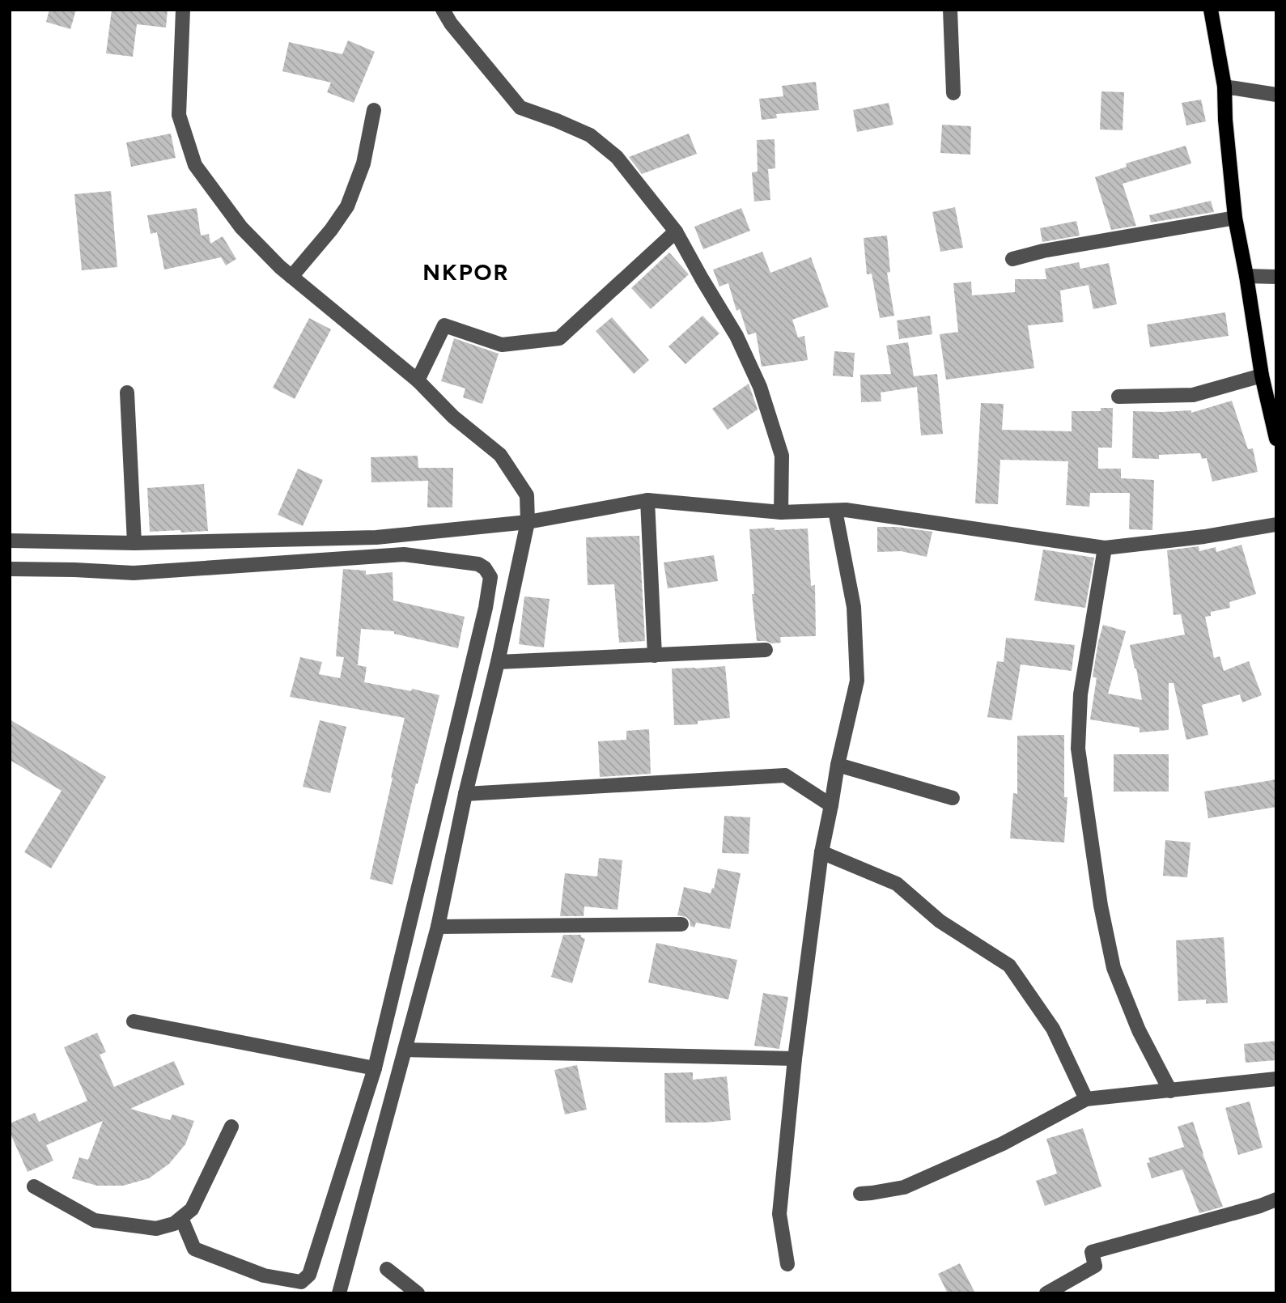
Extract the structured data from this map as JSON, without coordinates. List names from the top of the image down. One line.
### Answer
{"districts":["NKPOR"]}
